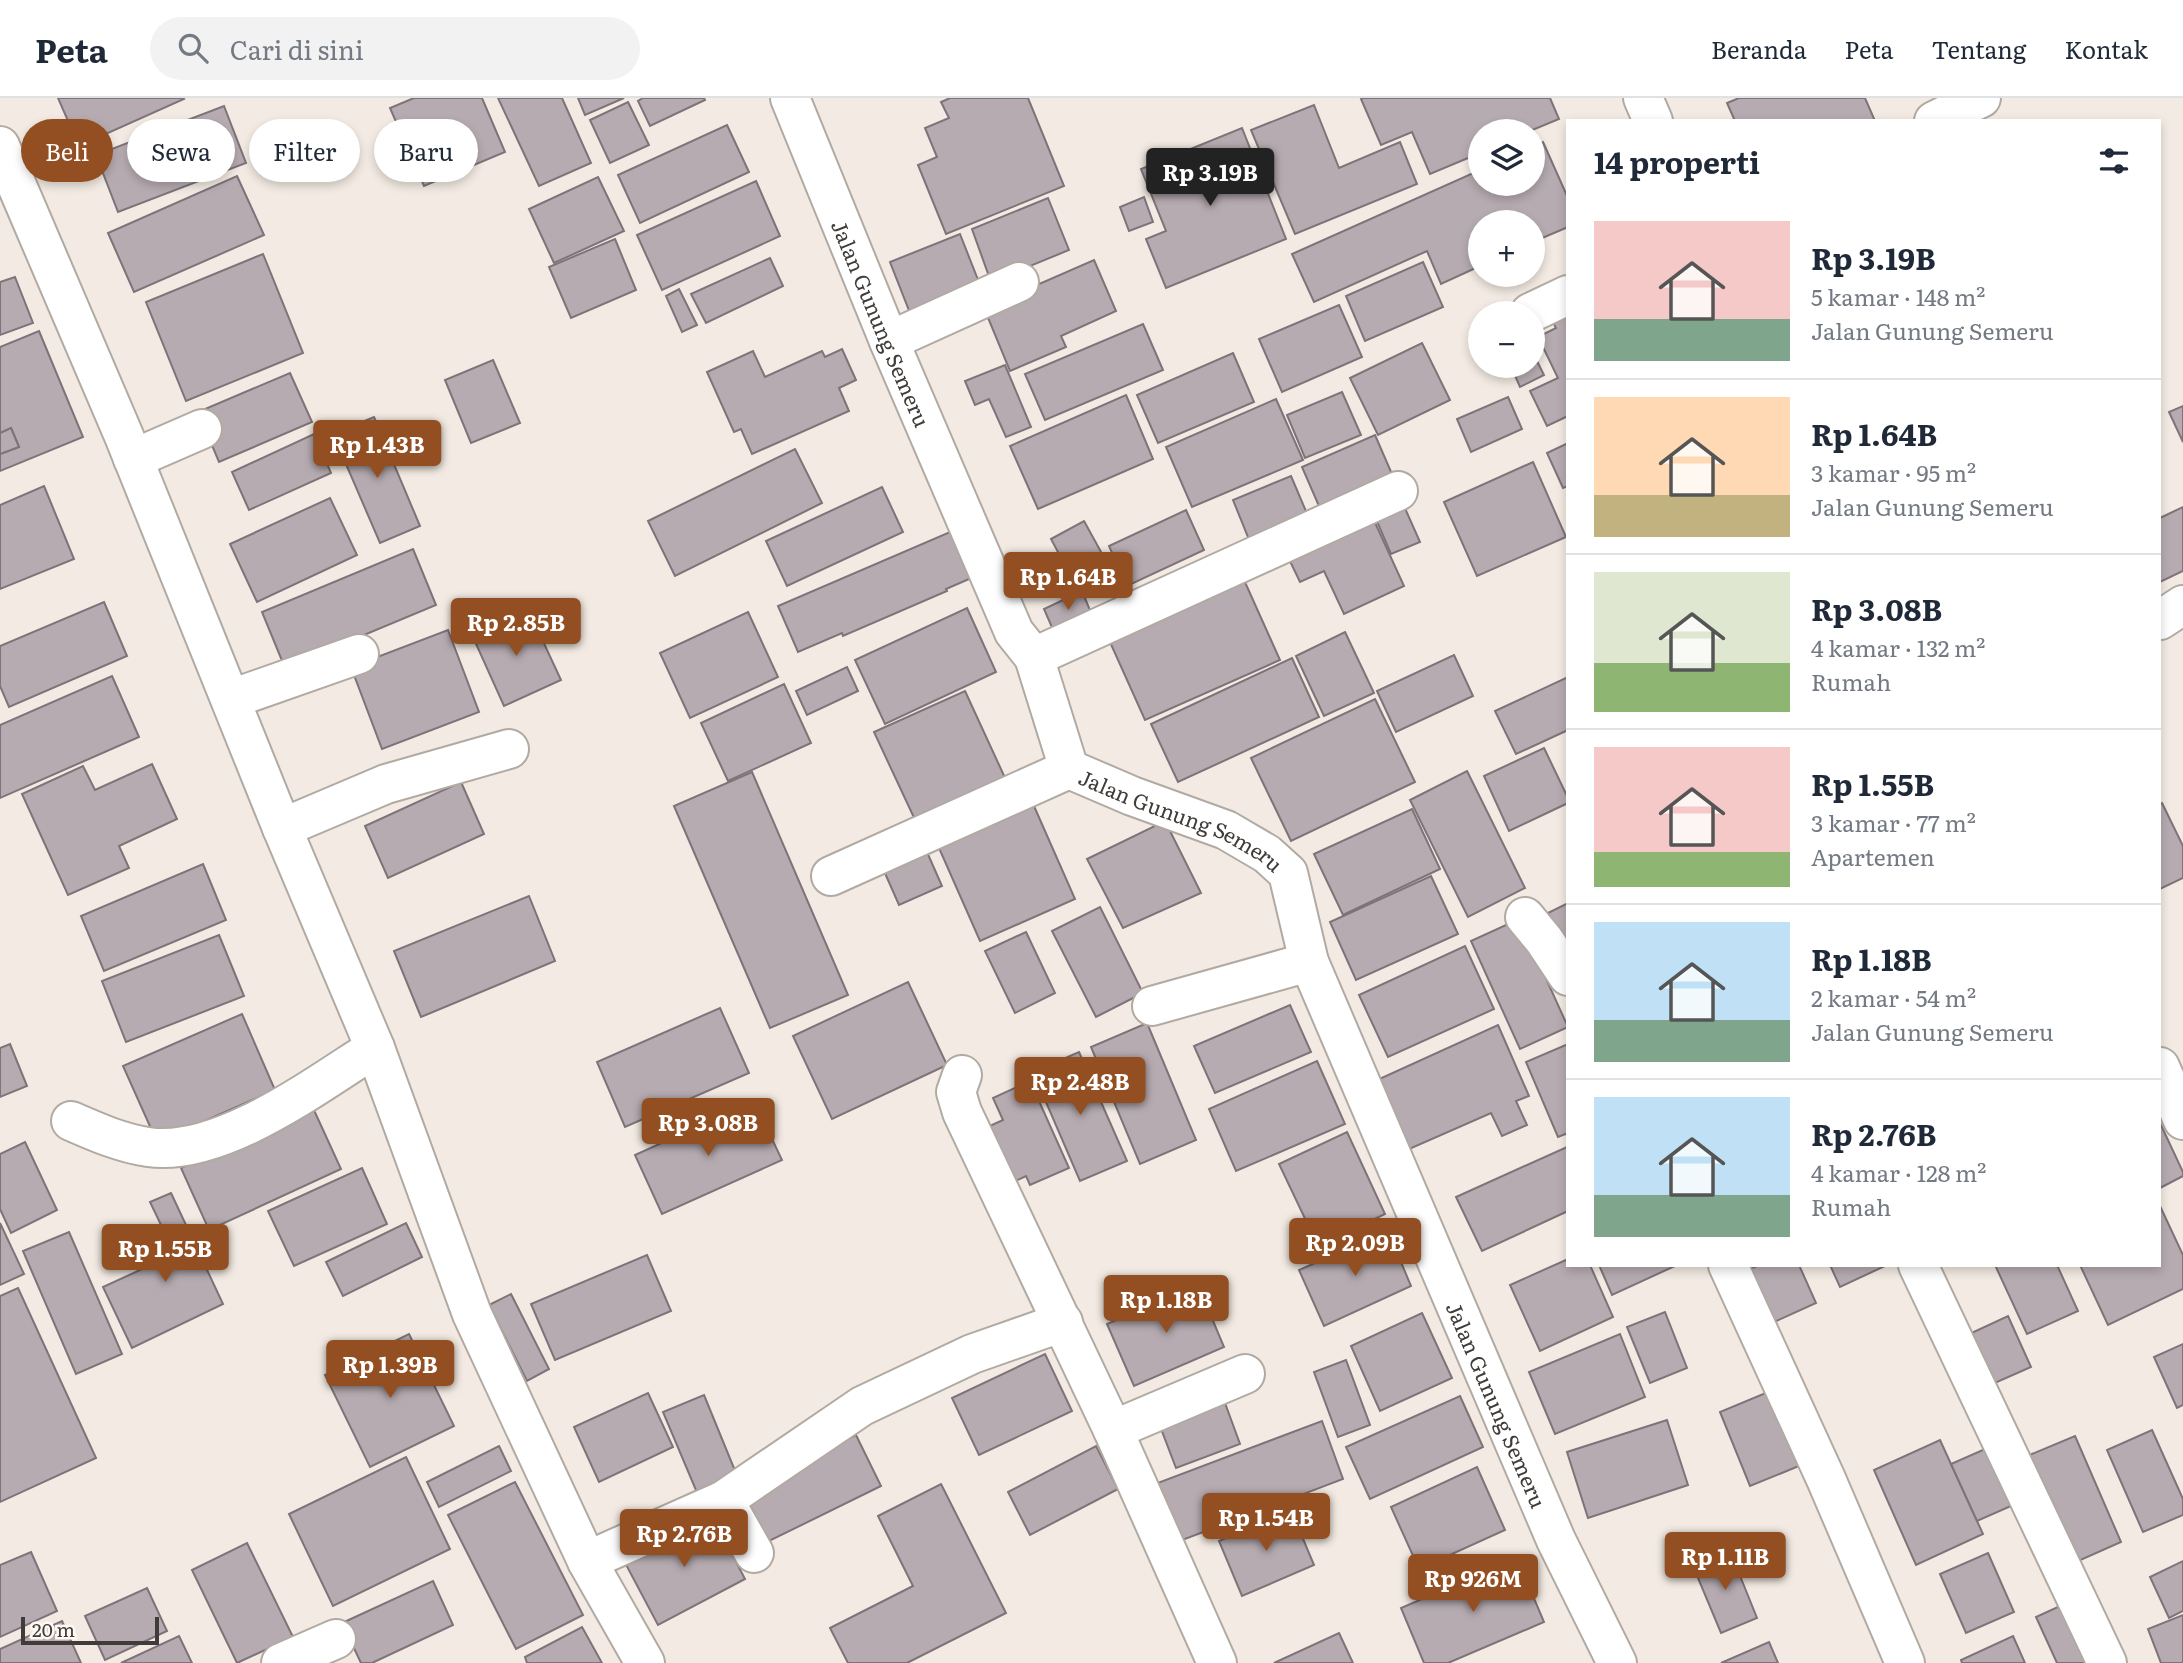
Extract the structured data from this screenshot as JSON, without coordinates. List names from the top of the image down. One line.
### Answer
{"streets":{"street":["Jalan Gunung Semeru"]},"scale_bar":"20 m","page":{"header":"Peta","search":"Cari di sini","nav":["Beranda","Peta","Tentang","Kontak"],"map_buttons":["+","−"],"chip":["Beli","Sewa","Filter","Baru"],"heading":"14 properti","price":["Rp 3.19B","Rp 1.43B","Rp 1.64B","Rp 2.85B","Rp 2.48B","Rp 3.08B","Rp 2.09B","Rp 1.55B","Rp 1.18B","Rp 1.39B","Rp 1.54B","Rp 2.76B","Rp 1.11B","Rp 926M"],"list":[{"name":"Rp 3.19B","note":"5 kamar · 148 m² · Jalan Gunung Semeru"},{"name":"Rp 1.64B","note":"3 kamar · 95 m² · Jalan Gunung Semeru"},{"name":"Rp 3.08B","note":"4 kamar · 132 m² · Rumah"},{"name":"Rp 1.55B","note":"3 kamar · 77 m² · Apartemen"},{"name":"Rp 1.18B","note":"2 kamar · 54 m² · Jalan Gunung Semeru"},{"name":"Rp 2.76B","note":"4 kamar · 128 m² · Rumah"}],"scale":"20 m"}}
